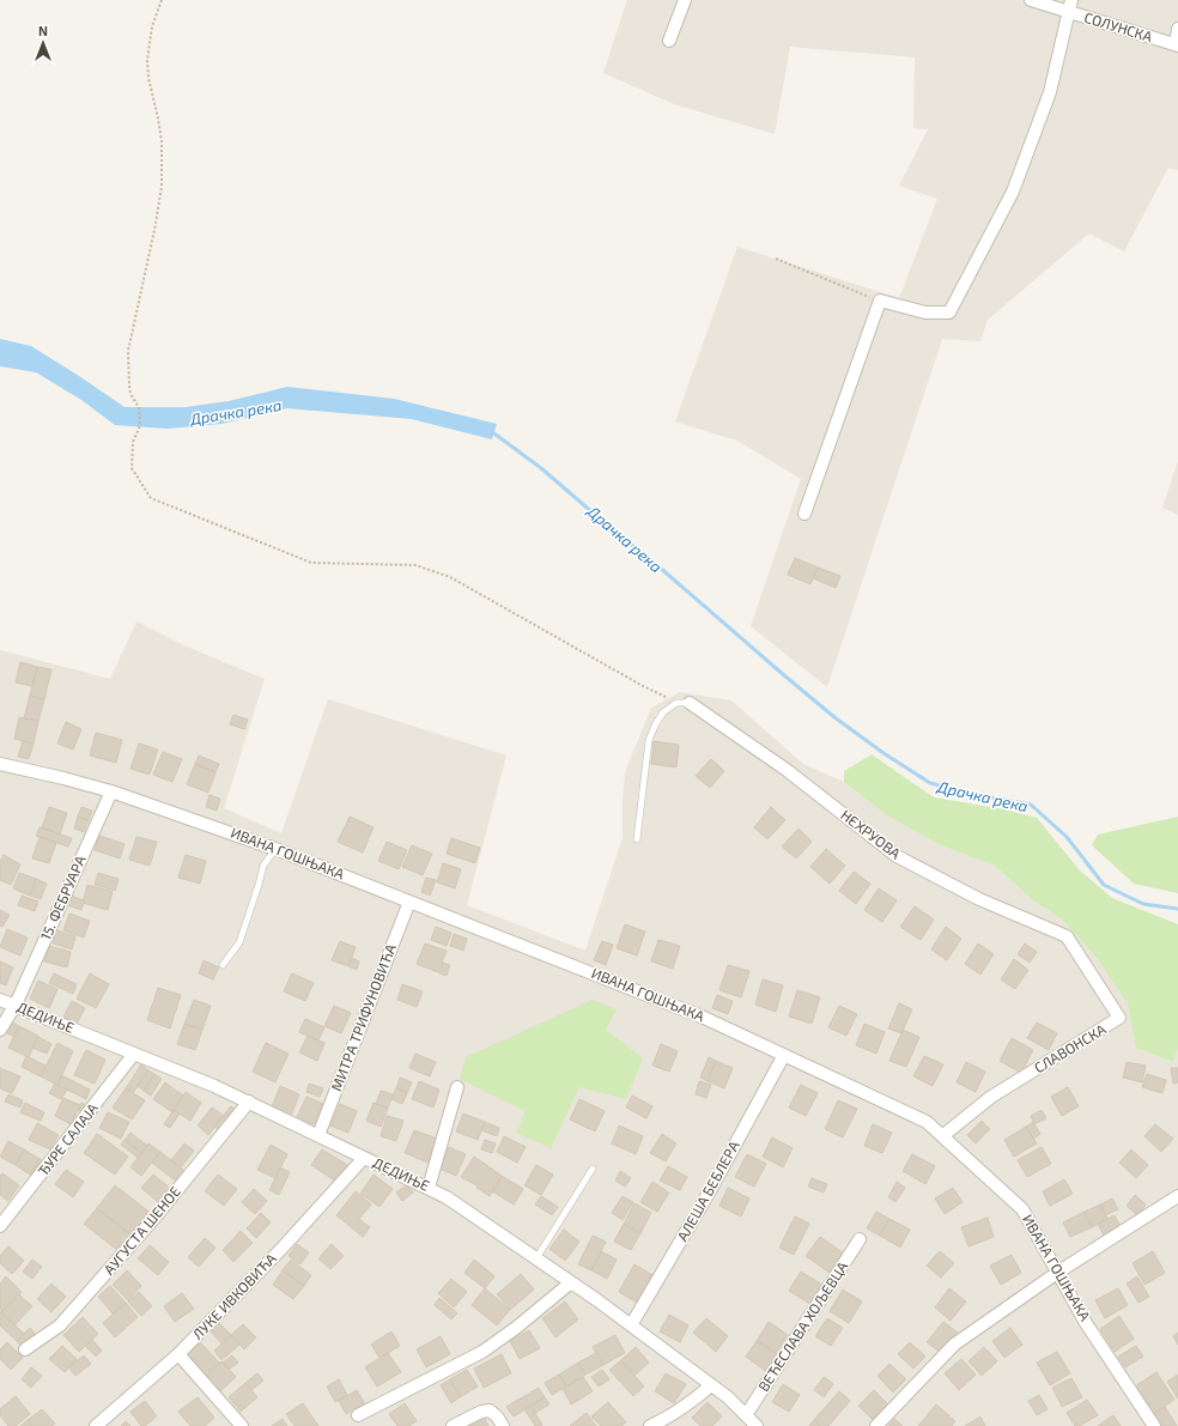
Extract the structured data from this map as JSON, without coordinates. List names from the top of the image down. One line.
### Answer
{"streets":{"street":["СОЛУНСКА","НЕХРУОВА","ИВАНА ГОШЊАКА","15. ФЕБРУАРА","ДЕДИЊЕ","МИТРА ТРИФУНОВИЋА","СЛАВОНСКА","ЂУРЕ САЛАЈА","АЛЕША БЕБЛЕРА","АУГУСТА ШЕНОЕ","ЛУКЕ ИВКОВИЋА","ВЕЋЕСЛАВА ХОЉЕВЦА"]},"crossings":[["НЕХРУОВА","СЛАВОНСКА"],["ИВАНА ГОШЊАКА","15. ФЕБРУАРА"],["ИВАНА ГОШЊАКА","МИТРА ТРИФУНОВИЋА"],["ИВАНА ГОШЊАКА","СЛАВОНСКА"],["ИВАНА ГОШЊАКА","АЛЕША БЕБЛЕРА"],["15. ФЕБРУАРА","ДЕДИЊЕ"],["ДЕДИЊЕ","МИТРА ТРИФУНОВИЋА"],["ДЕДИЊЕ","ЂУРЕ САЛАЈА"],["ДЕДИЊЕ","АЛЕША БЕБЛЕРА"],["ДЕДИЊЕ","АУГУСТА ШЕНОЕ"],["ДЕДИЊЕ","ЛУКЕ ИВКОВИЋА"],["ДЕДИЊЕ","ВЕЋЕСЛАВА ХОЉЕВЦА"]],"water":["Драчка река"],"north":"top"}
